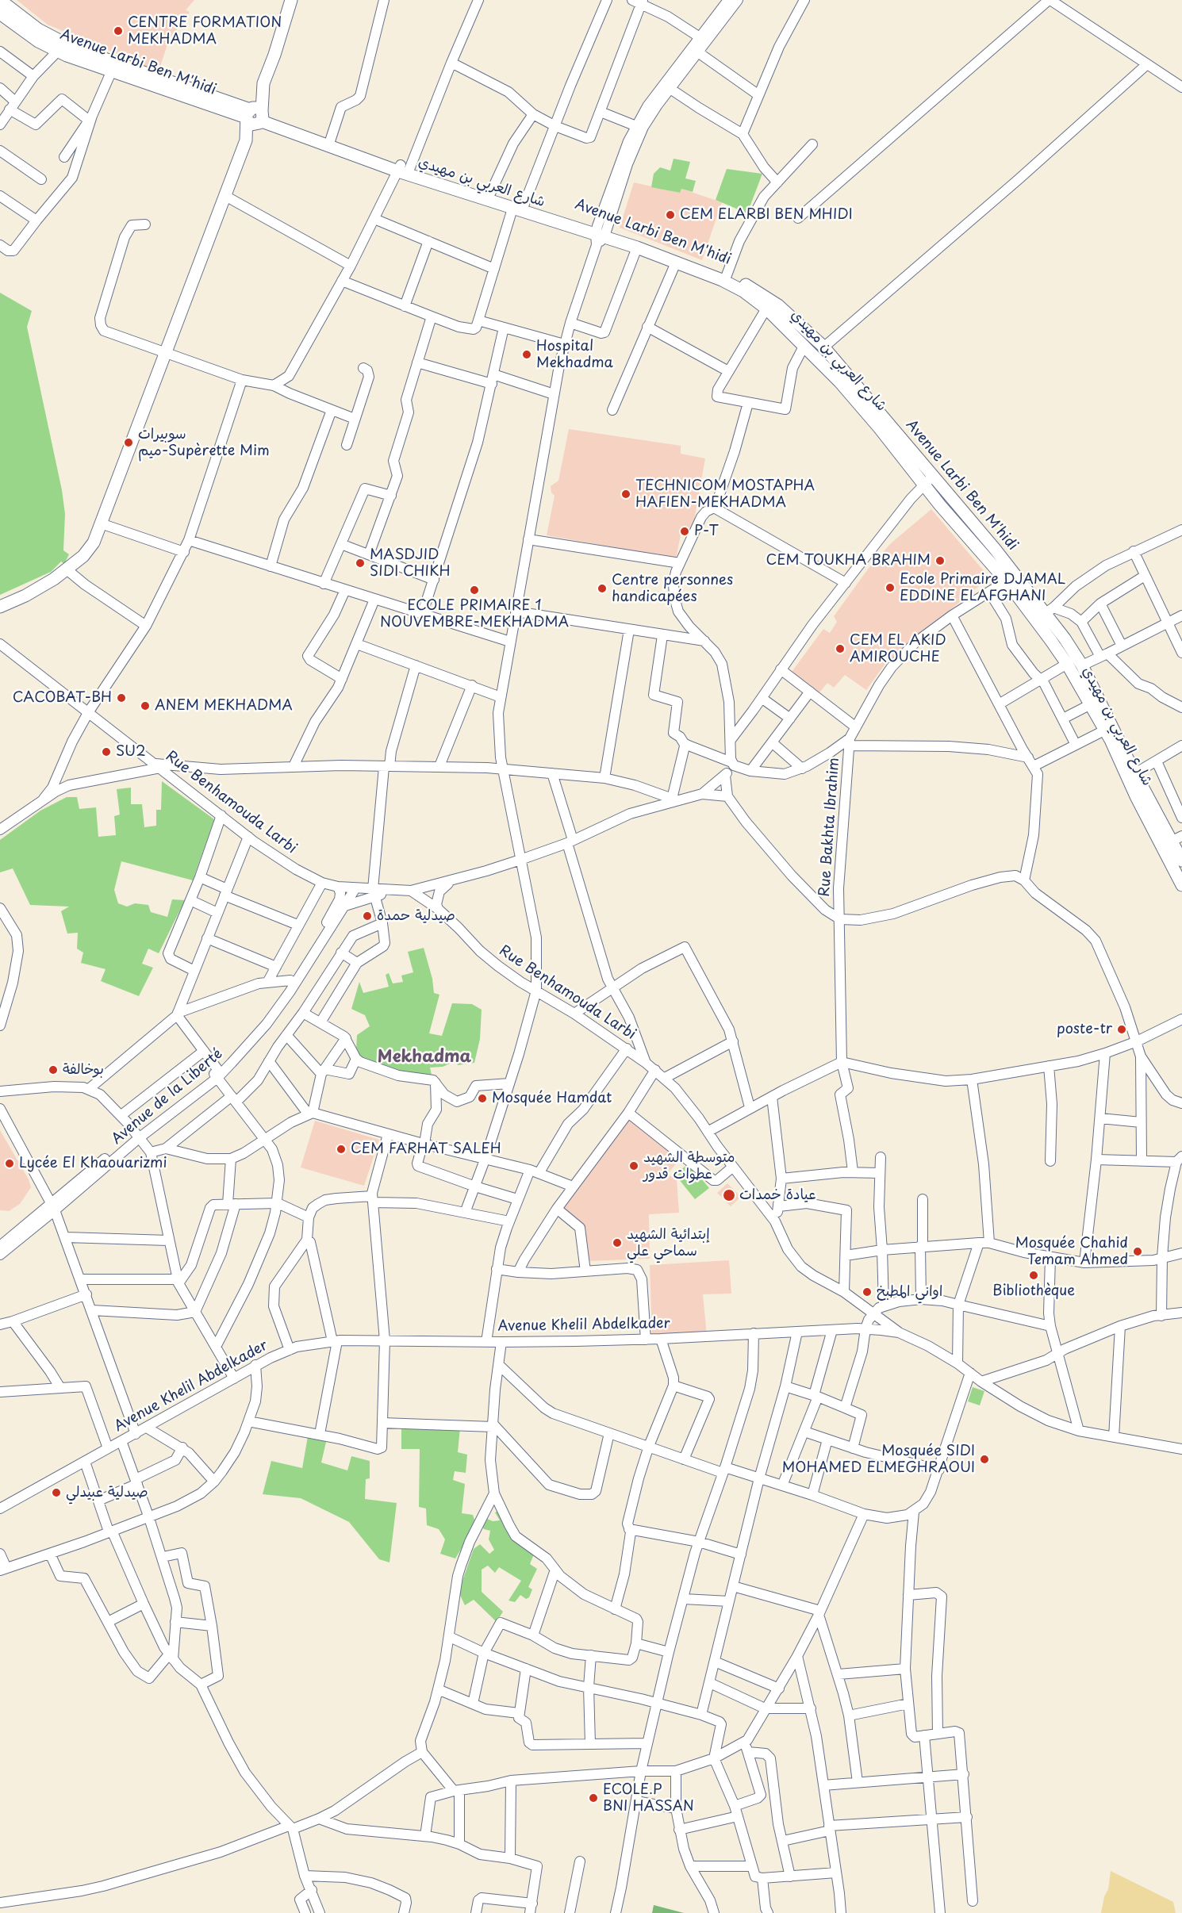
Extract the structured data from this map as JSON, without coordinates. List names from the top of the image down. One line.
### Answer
{"streets":{"main road":["Avenue Larbi Ben M'hidi","شارع العربي بن مهيدي"],"street":["Rue Benhamouda Larbi","Rue Bakhta Ibrahim","Avenue de la Liberté","Avenue Khelil Abdelkader"]},"crossings":[["Avenue Larbi Ben M'hidi","شارع العربي بن مهيدي"],["Rue Benhamouda Larbi","Avenue de la Liberté"],["Rue Benhamouda Larbi","Avenue Khelil Abdelkader"]],"districts":["Mekhadma"],"places":["CENTRE FORMATION MEKHADMA","CEM ELARBI BEN MHIDI","Hospital Mekhadma","سوبيرات ميم-Supèrette Mim","TECHNICOM MOSTAPHA HAFIEN-MEKHADMA","P-T","CEM TOUKHA BRAHIM","MASDJID SIDI CHIKH","Ecole Primaire DJAMAL EDDINE ELAFGHANI","Centre personnes handicapées","ECOLE PRIMAIRE 1 NOUVEMBRE-MEKHADMA","CEM EL AKID AMIROUCHE","CACOBAT-BH","ANEM MEKHADMA","SU2","صيدلية حمدة","poste-tr","بوخالفة","Mosquée Hamdat","CEM FARHAT SALEH","Lycée El Khaouarizmi","متوسطة الشهيد عطوات قدور","عيادة خمدات","إبتدائية الشهيد سماحي علي","Mosquée Chahid Temam Ahmed","Bibliothèque","اواني المطبخ","Mosquée SIDI MOHAMED ELMEGHRAOUI","صيدلية عبيدلي","ECOLE.P BNI HASSAN"]}
